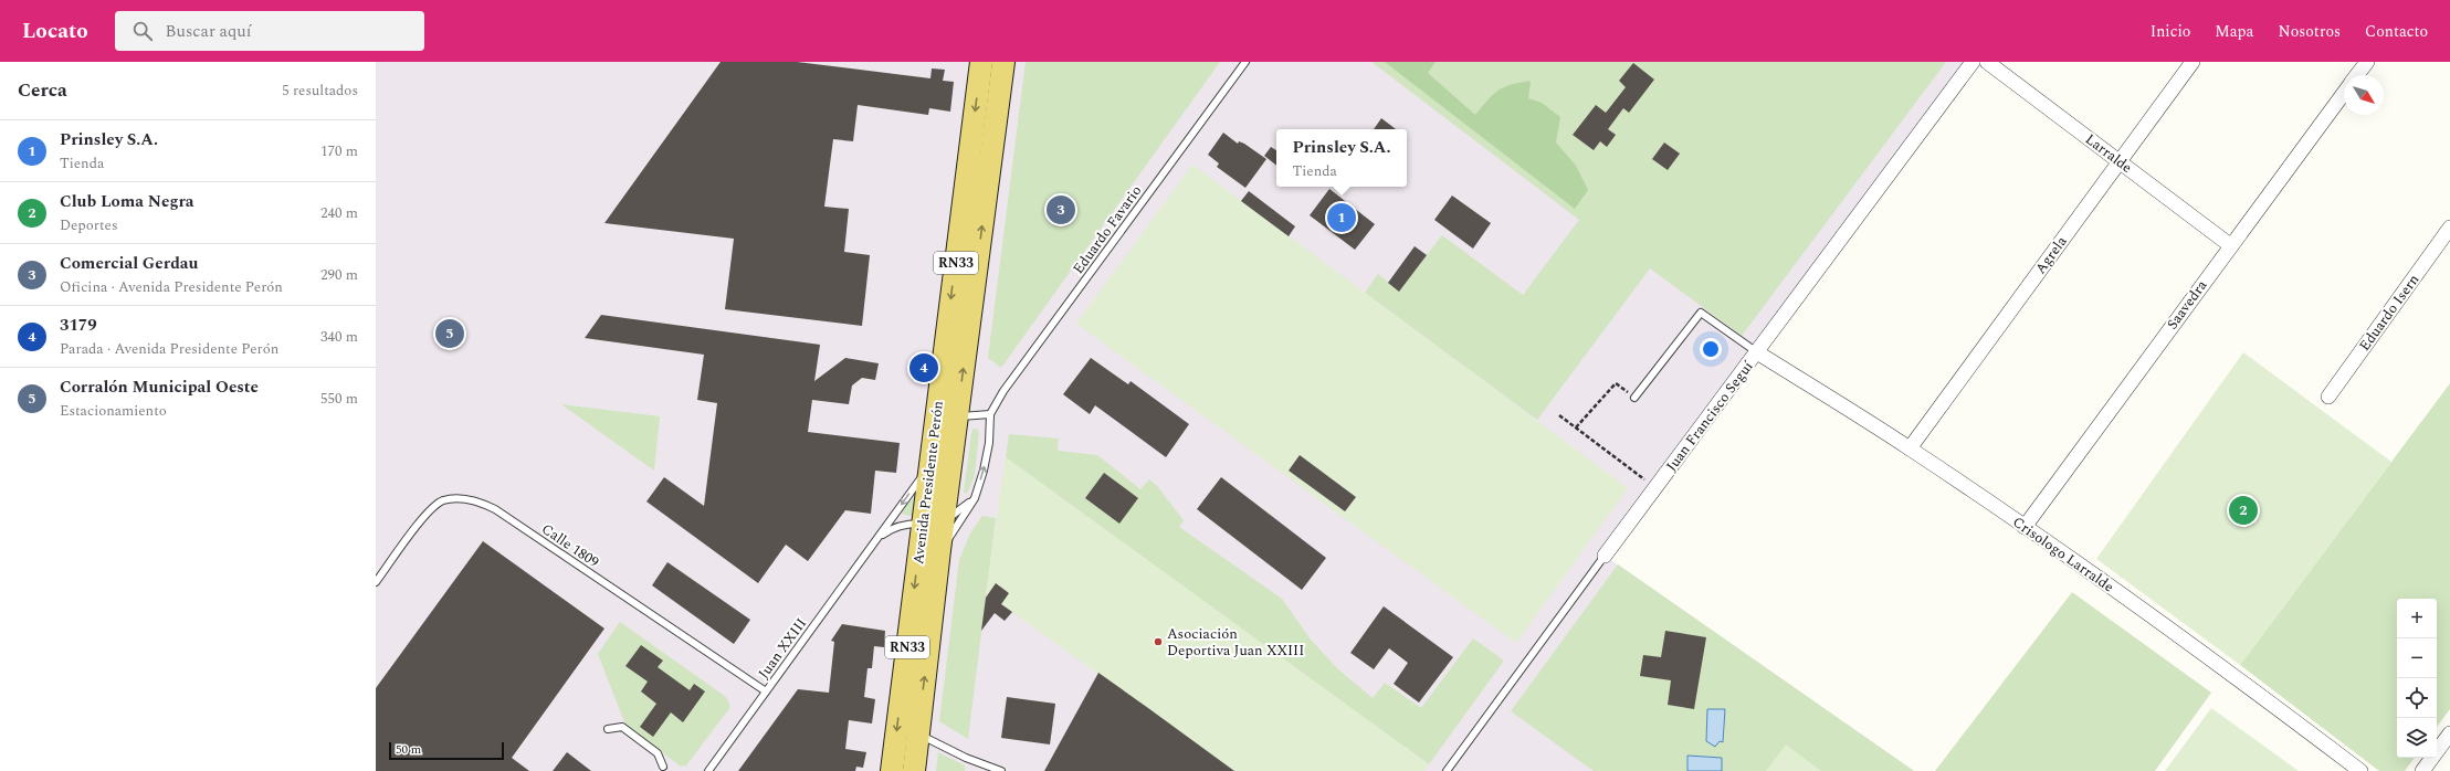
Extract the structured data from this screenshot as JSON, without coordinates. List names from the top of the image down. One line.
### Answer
{"streets":{"main road":["RN33","Avenida Presidente Perón"],"street":["Larralde","Agrela","Saavedra","Eduardo Isern","Juan Francisco Seguí","Crisologo Larralde"],"lane":["Eduardo Favario","Calle 1809","Juan XXIII"]},"crossings":[["Larralde","Agrela"],["Larralde","Saavedra"],["Eduardo Favario","Avenida Presidente Perón"],["Agrela","Crisologo Larralde"],["Saavedra","Crisologo Larralde"],["Juan Francisco Seguí","Crisologo Larralde"],["Avenida Presidente Perón","Juan XXIII"],["Calle 1809","Juan XXIII"]],"places":["Asociación Deportiva Juan XXIII"],"scale_bar":"50 m","north":"bottom right","page":{"header":"Locato","search":"Buscar aquí","nav":["Inicio","Mapa","Nosotros","Contacto"],"heading":["Cerca","5 resultados"],"list":[{"mark":"1","name":"Prinsley S.A.","note":"Tienda","value":"170 m"},{"mark":"2","name":"Club Loma Negra","note":"Deportes","value":"240 m"},{"mark":"3","name":"Comercial Gerdau","note":"Oficina · Avenida Presidente Perón","value":"290 m"},{"mark":"4","name":"3179","note":"Parada · Avenida Presidente Perón","value":"340 m"},{"mark":"5","name":"Corralón Municipal Oeste","note":"Estacionamiento","value":"550 m"}],"popup":["Prinsley S.A.","Tienda"],"pins":["3","1","5","4","2"],"map_buttons":["+","−"],"scale":"50 m"}}
